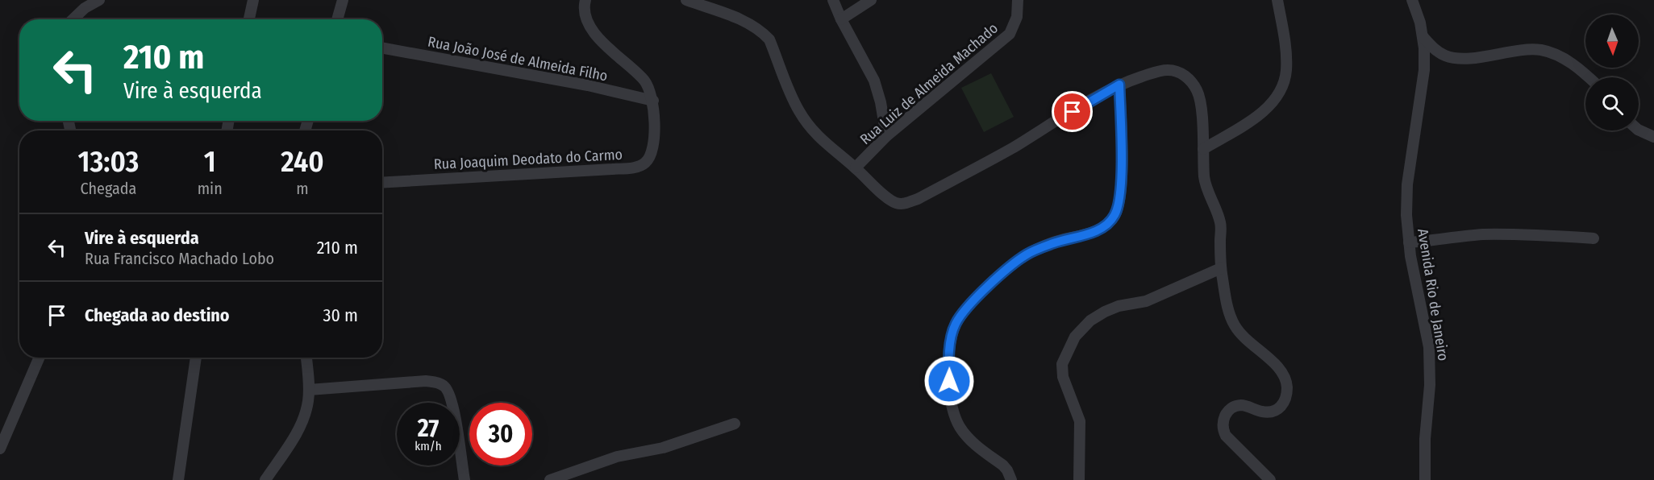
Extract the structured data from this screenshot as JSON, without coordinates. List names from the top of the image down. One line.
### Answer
{"streets":{"street":["Rua João José de Almeida Filho","Rua Luiz de Almeida Machado","Rua Joaquim Deodato do Carmo","Avenida Rio de Janeiro"]},"crossings":[["Rua João José de Almeida Filho","Rua Joaquim Deodato do Carmo"]],"north":"bottom","page":{"turn":["210 m","Vire à esquerda"],"eta":["13:03","Chegada","1","min","240","m"],"list":[{"name":"Vire à esquerda","note":"Rua Francisco Machado Lobo","value":"210 m"},{"name":"Chegada ao destino","value":"30 m"}],"speed":"27 km/h","limit":"30"}}
